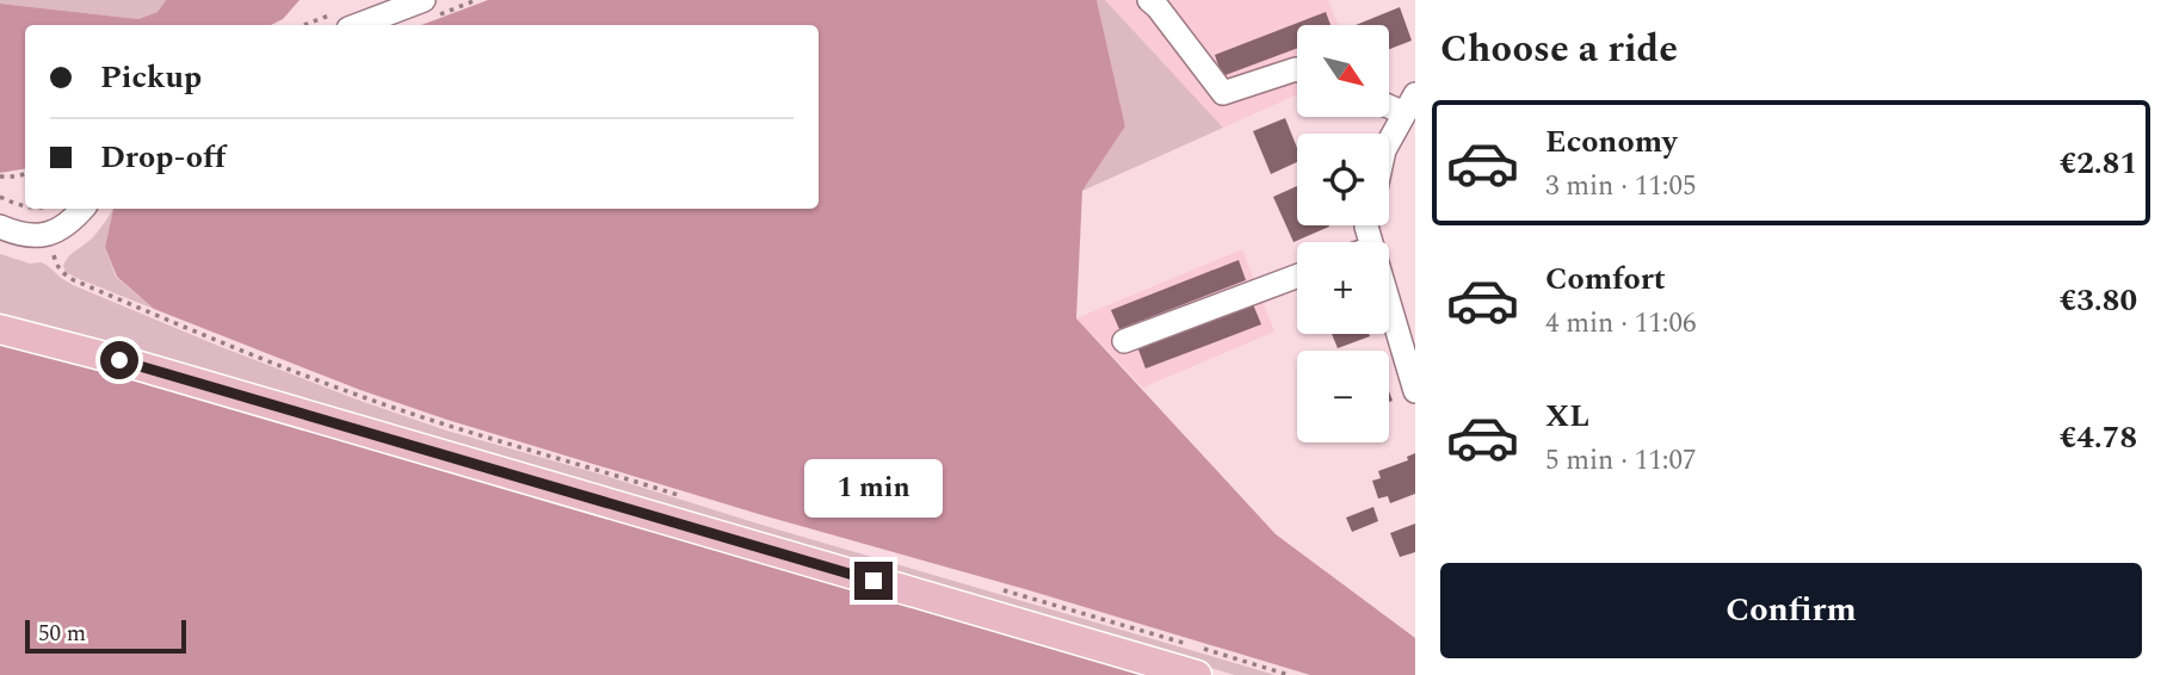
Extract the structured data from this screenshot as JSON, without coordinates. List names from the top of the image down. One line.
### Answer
{"scale_bar":"50 m","north":"bottom right","page":{"heading":"Choose a ride","map_buttons":["+","−"],"banner":["Pickup","Drop-off"],"list":[{"name":"Economy","note":"3 min · 11:05","value":"€2.81"},{"name":"Comfort","note":"4 min · 11:06","value":"€3.80"},{"name":"XL","note":"5 min · 11:07","value":"€4.78"}],"bubble":"1 min","buttons":"Confirm","scale":"50 m"}}
